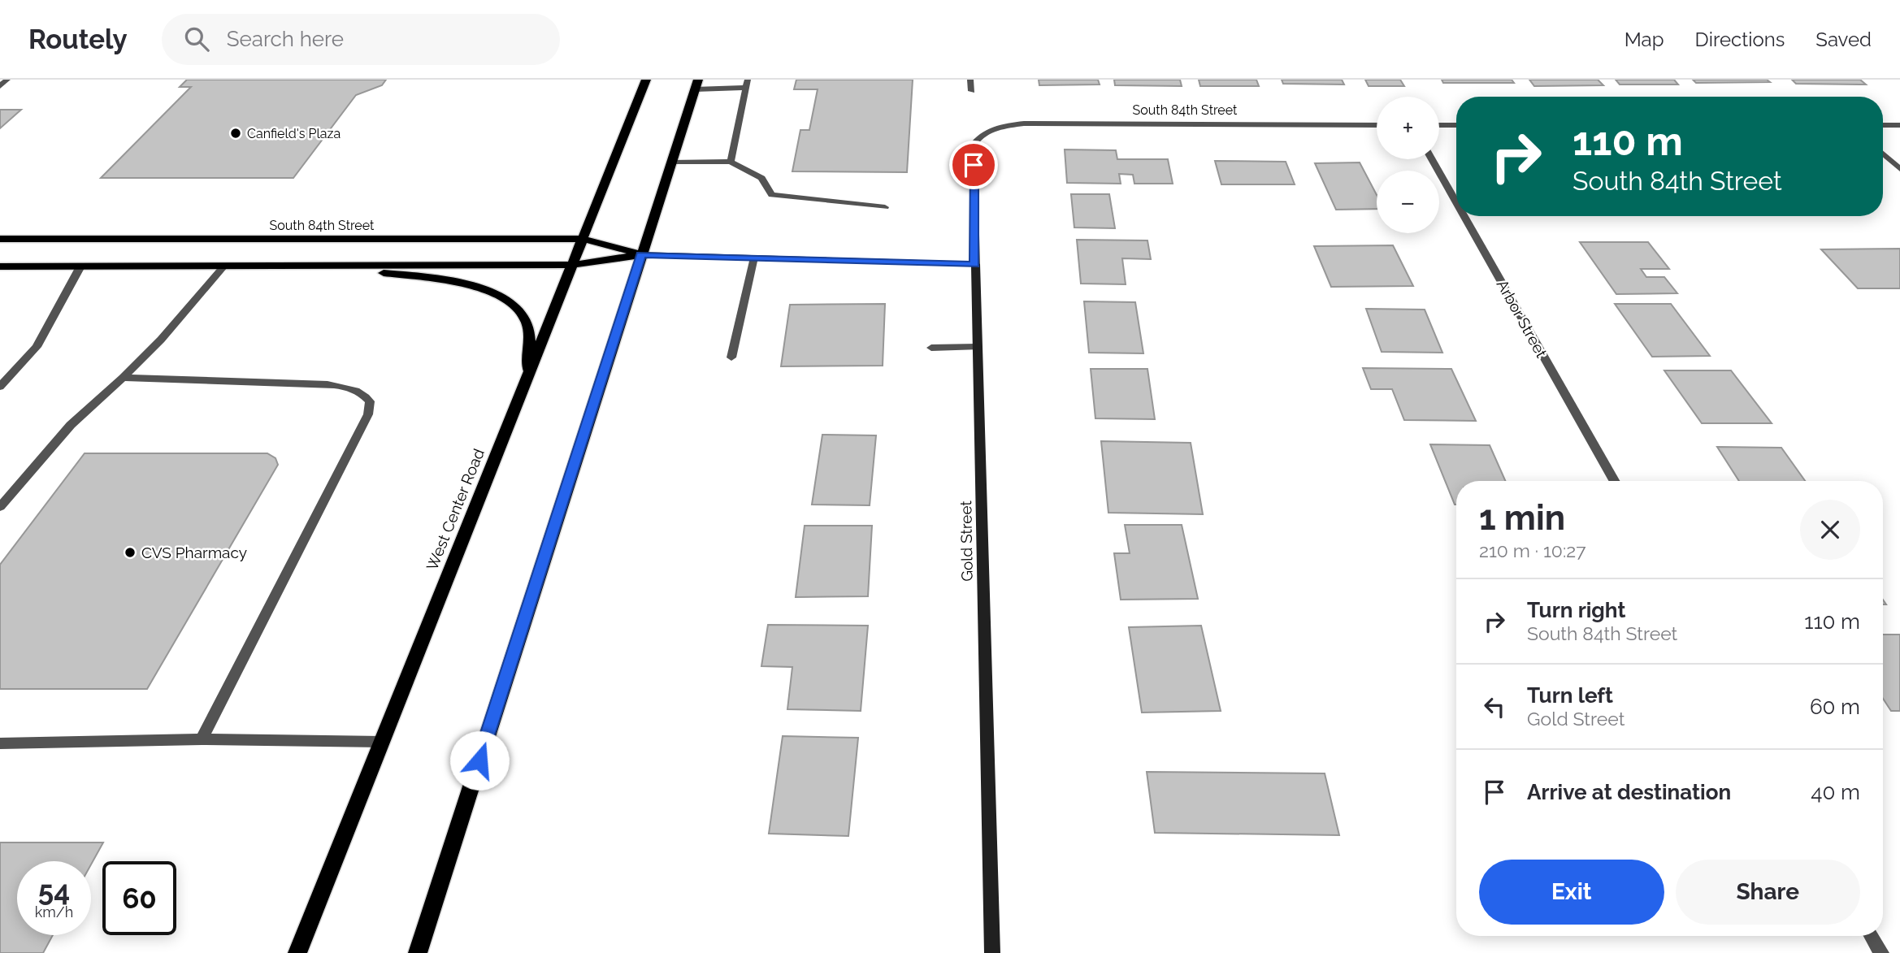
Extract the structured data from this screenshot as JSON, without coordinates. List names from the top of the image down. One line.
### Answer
{"streets":{"main road":["South 84th Street","West Center Road","Gold Street"],"street":["Arbor Street"]},"crossings":[["South 84th Street","West Center Road"],["South 84th Street","Gold Street"]],"places":["Canfield's Plaza","CVS Pharmacy"],"page":{"header":"Routely","search":"Search here","nav":["Map","Directions","Saved"],"map_buttons":["+","−"],"turn":["110 m","South 84th Street"],"heading":["1 min","210 m · 10:27"],"list":[{"name":"Turn right","note":"South 84th Street","value":"110 m"},{"name":"Turn left","note":"Gold Street","value":"60 m"},{"name":"Arrive at destination","value":"40 m"}],"buttons":["Exit","Share"],"speed":"54 km/h","limit":"60"}}
